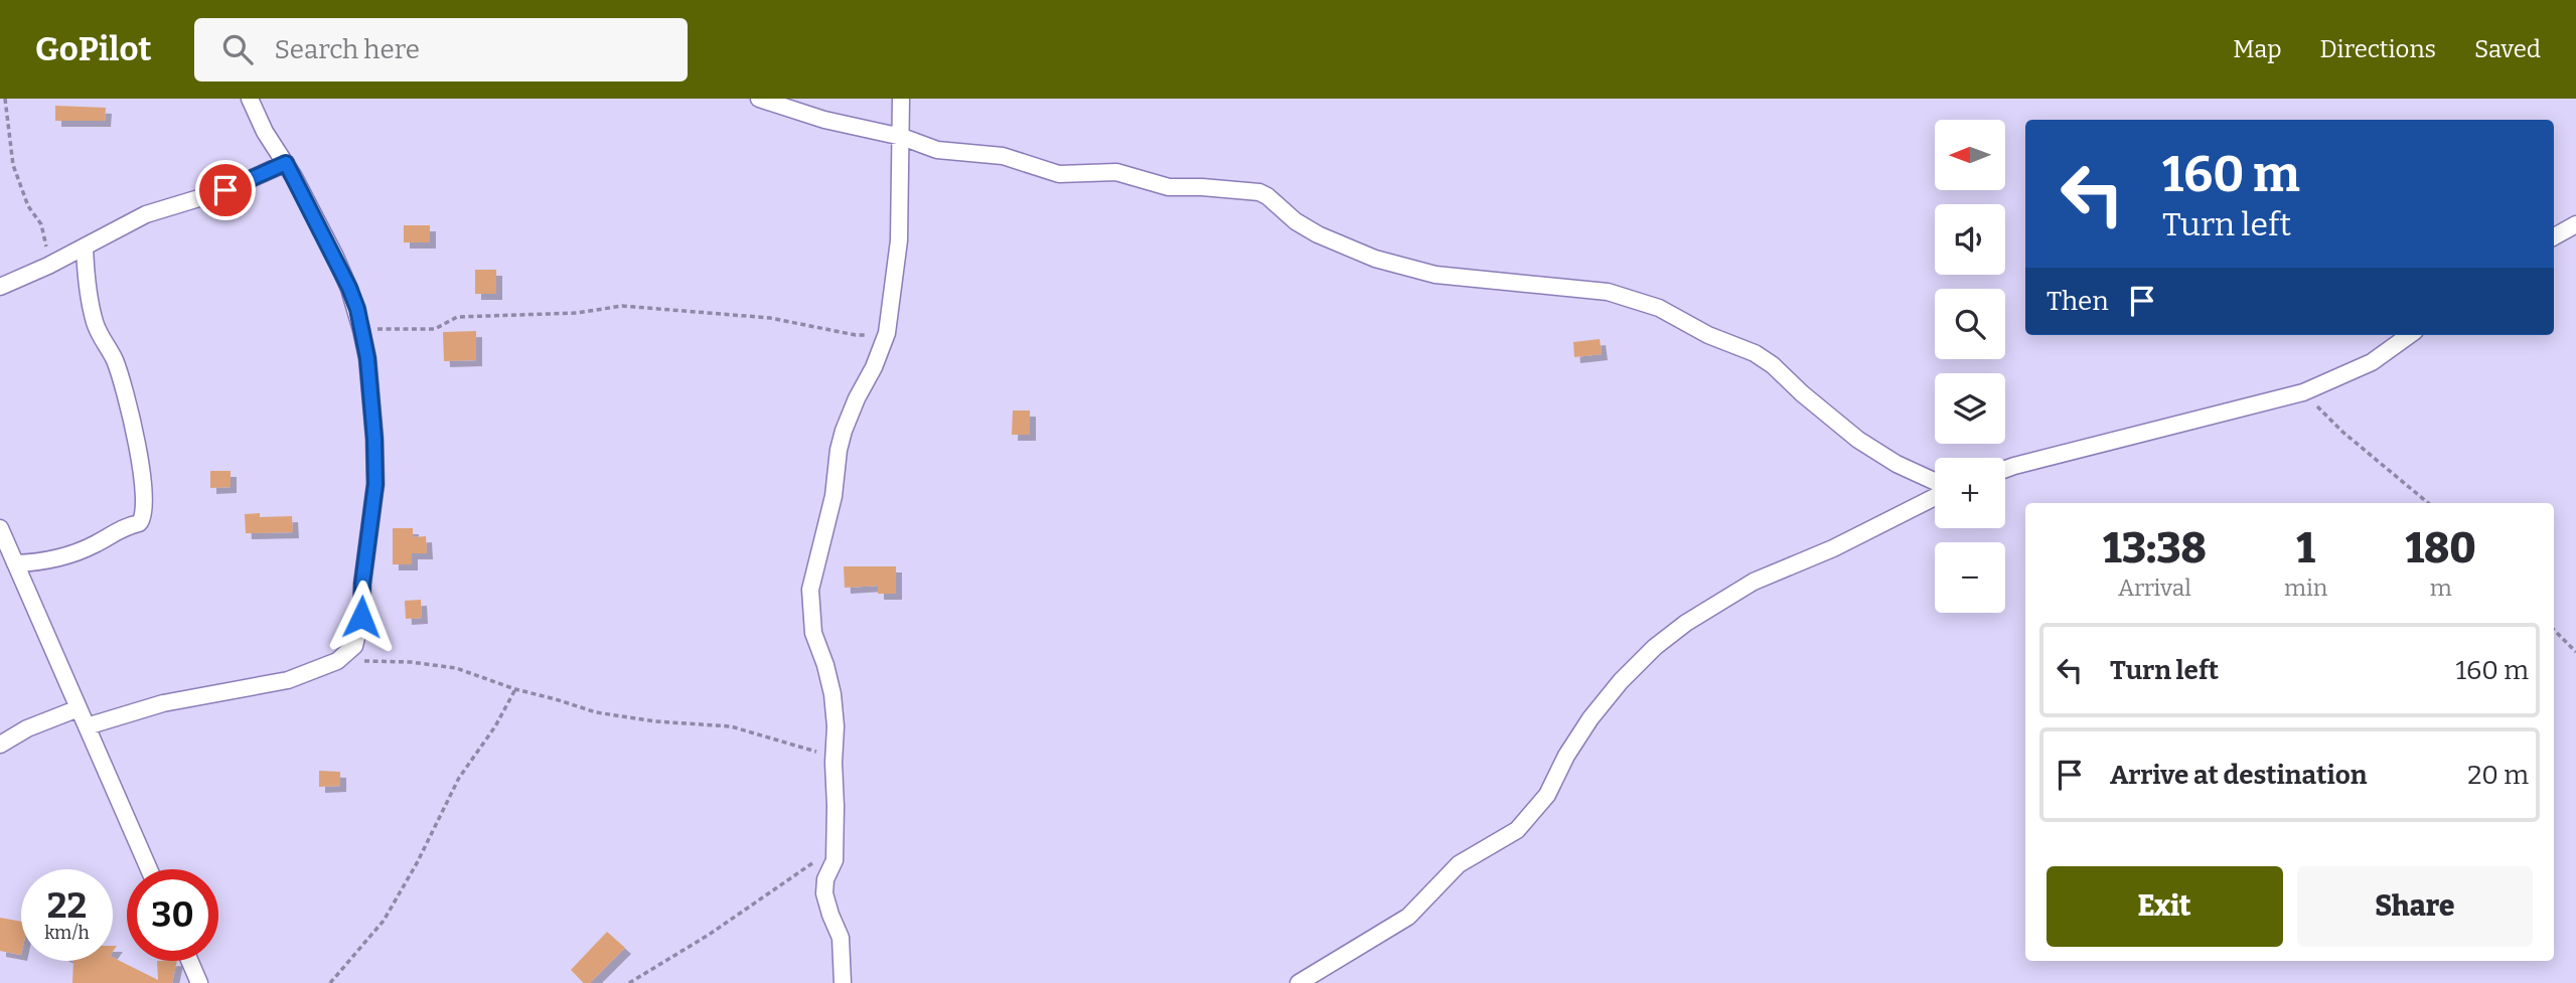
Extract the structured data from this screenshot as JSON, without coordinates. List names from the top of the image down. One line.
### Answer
{"north":"left","page":{"header":"GoPilot","search":"Search here","nav":["Map","Directions","Saved"],"map_buttons":["+","−"],"turn":["160 m","Turn left"],"then":"Then","eta":["13:38","Arrival","1","min","180","m"],"list":[{"name":"Turn left","value":"160 m"},{"name":"Arrive at destination","value":"20 m"}],"buttons":["Exit","Share"],"speed":"22 km/h","limit":"30"}}
